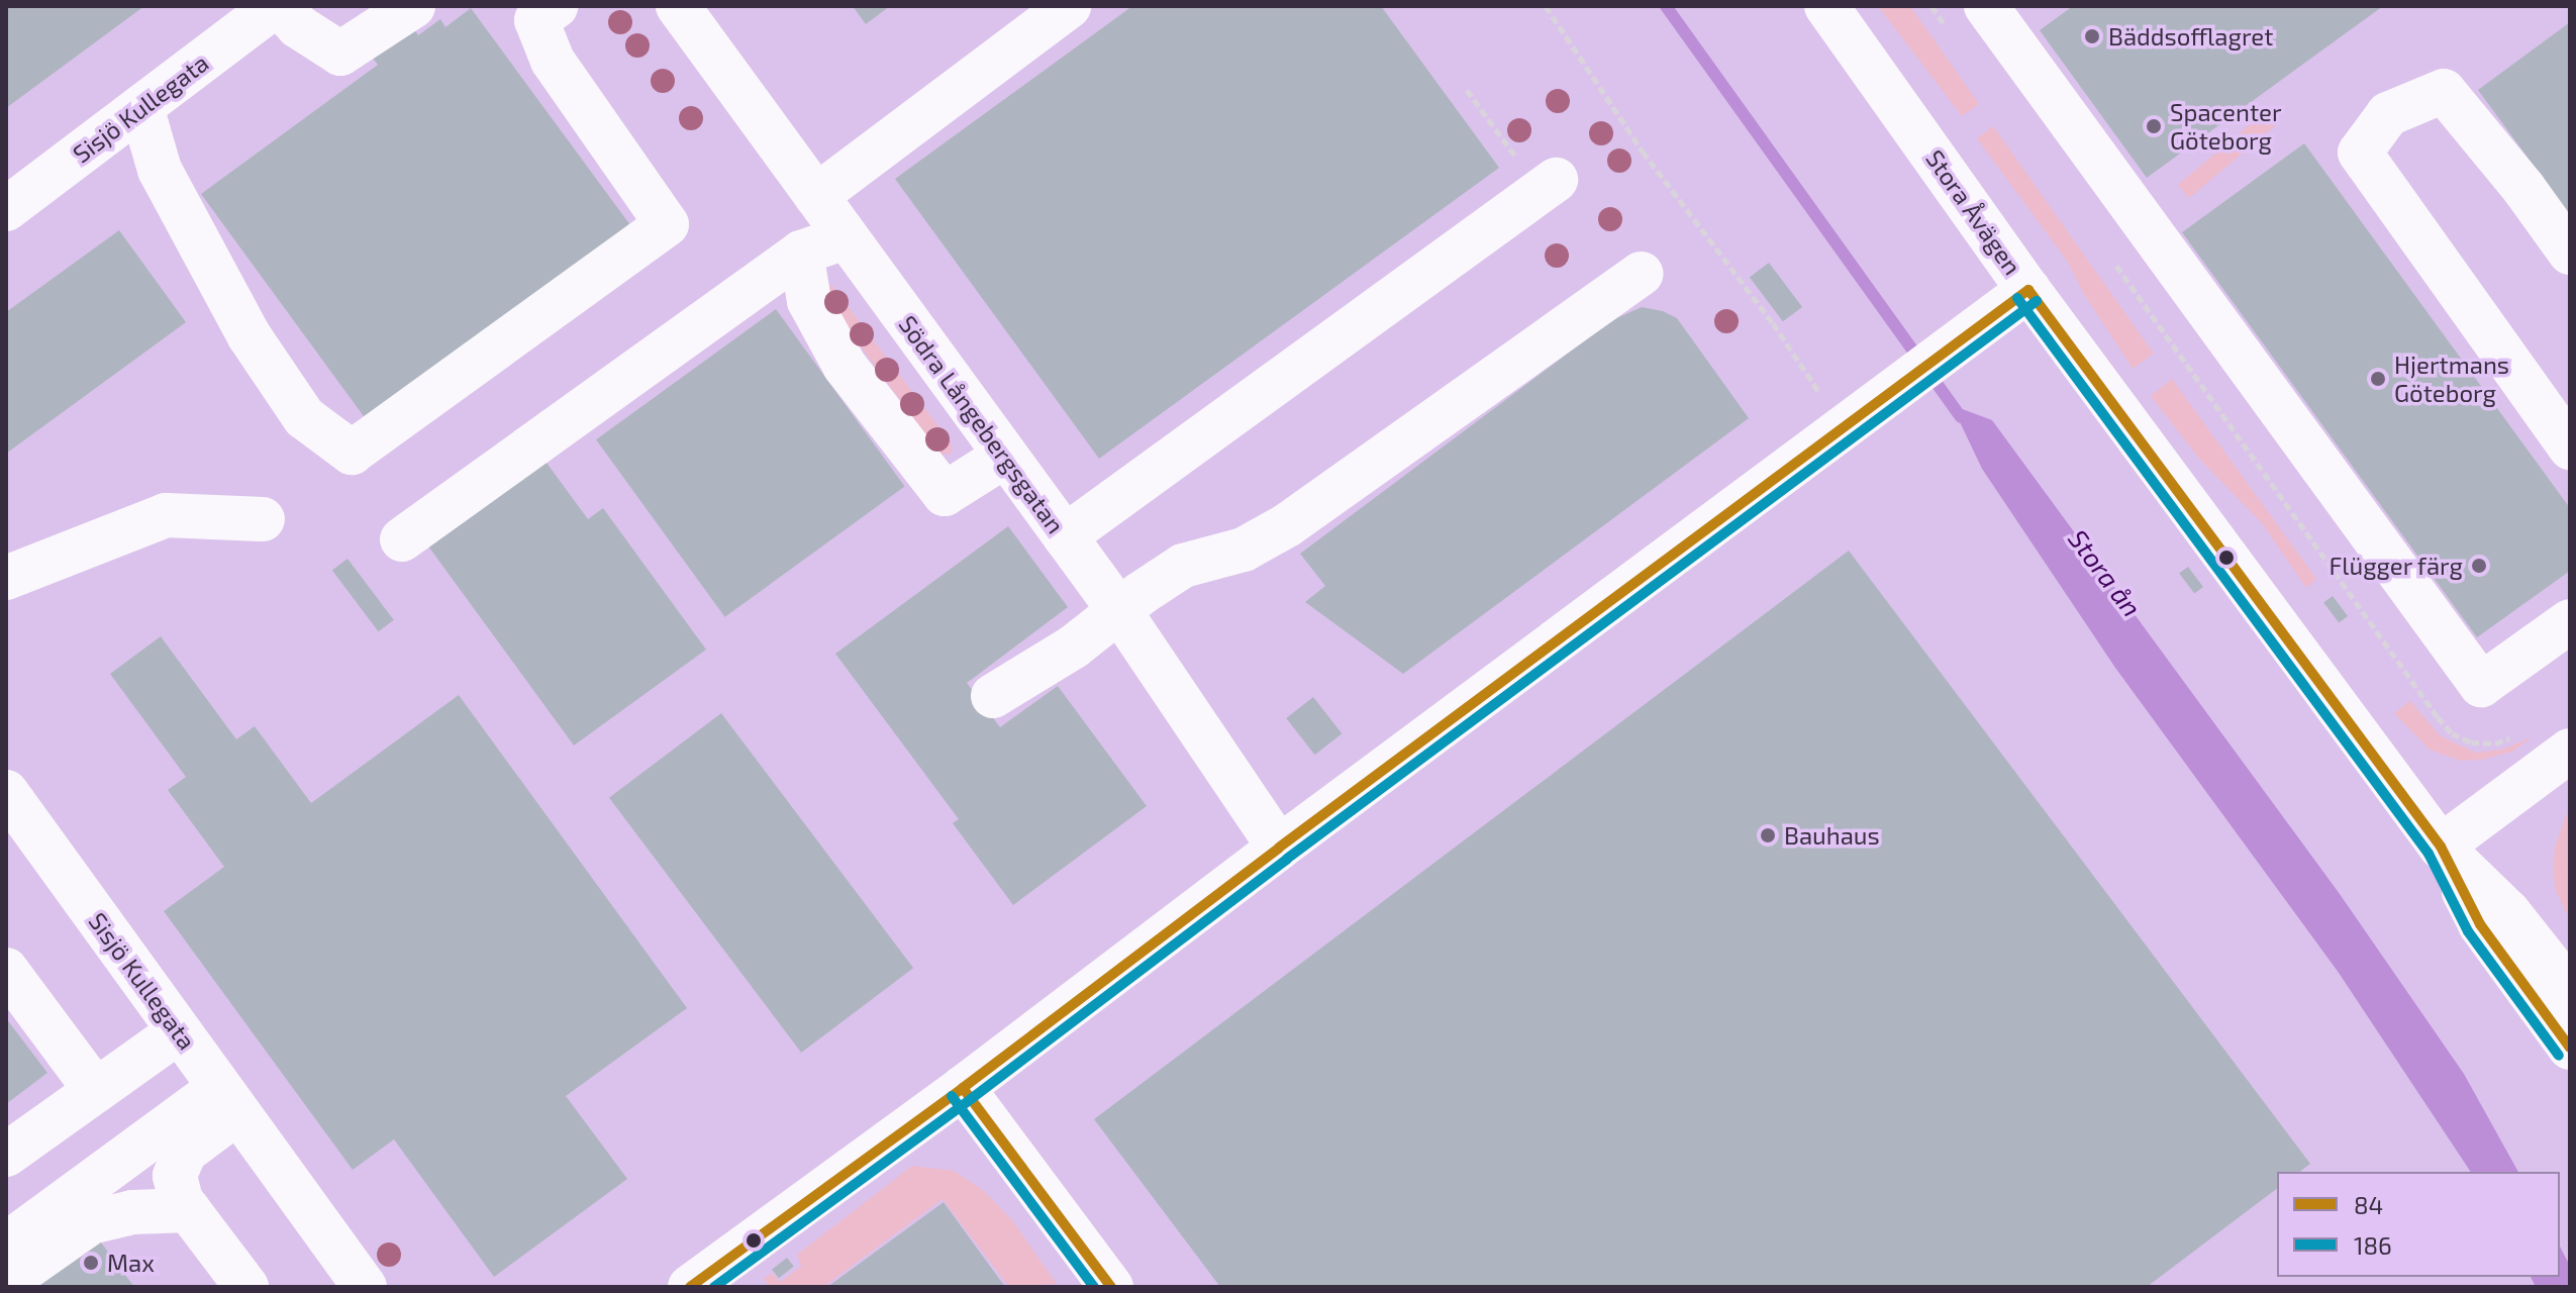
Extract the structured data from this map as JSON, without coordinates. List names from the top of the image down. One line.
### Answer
{"streets":{"street":["Sisjö Kullegata","Stora Åvägen","Södra Långebergsgatan"]},"water":["Stora ån"],"places":["Bäddsofflagret","Spacenter Göteborg","Hjertmans Göteborg","Flügger färg","Bauhaus","Max"],"lines":["transit line 84","transit line 186"],"legend":["84","186"]}
